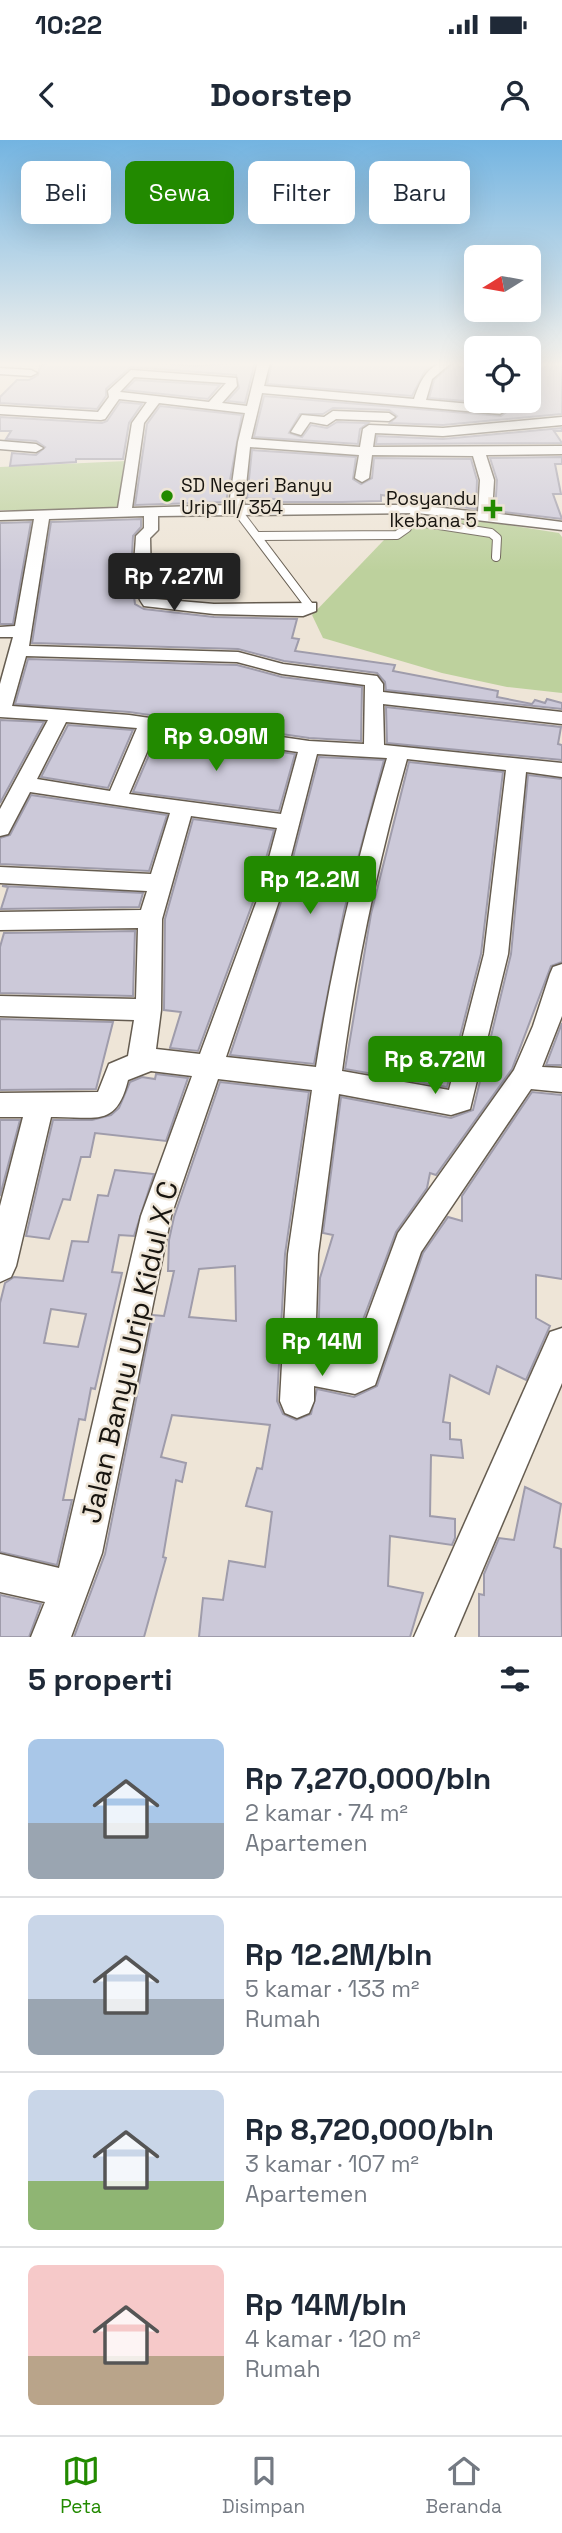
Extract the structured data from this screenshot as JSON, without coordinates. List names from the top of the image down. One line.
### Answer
{"streets":{"street":["Jalan Banyu Urip Kidul X C"]},"places":{"other":["SD Negeri Banyu Urip III/ 354"],"health":["Posyandu Ikebana 5"]},"north":"left","page":{"status":"10:22","header":"Doorstep","chip":["Beli","Sewa","Filter","Baru"],"price":["Rp 7.27M","Rp 9.09M","Rp 12.2M","Rp 8.72M","Rp 14M"],"heading":"5 properti","list":[{"name":"Rp 7,270,000/bln","note":"2 kamar · 74 m² · Apartemen"},{"name":"Rp 12.2M/bln","note":"5 kamar · 133 m² · Rumah"},{"name":"Rp 8,720,000/bln","note":"3 kamar · 107 m² · Apartemen"},{"name":"Rp 14M/bln","note":"4 kamar · 120 m² · Rumah"}],"tabs":["Peta","Disimpan","Beranda"]}}
